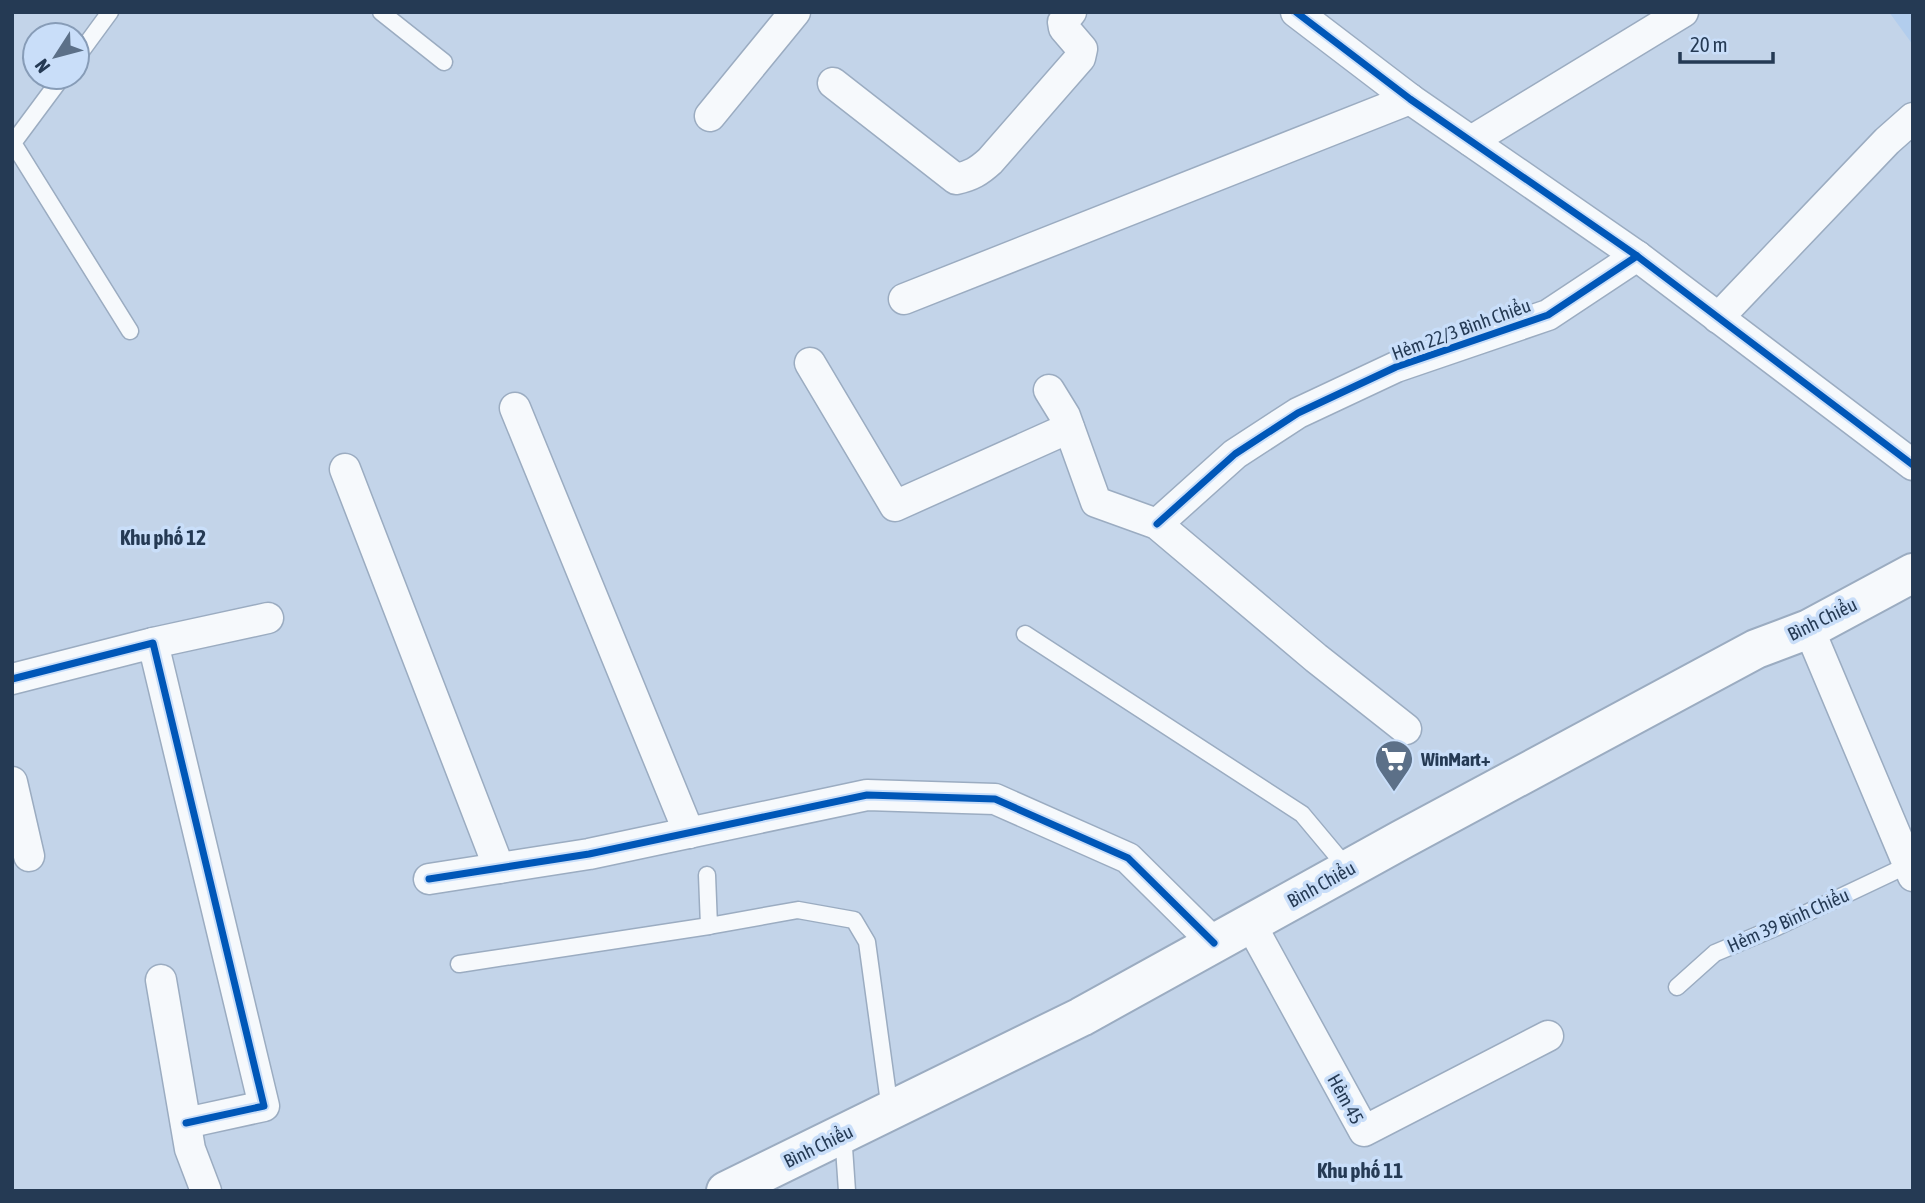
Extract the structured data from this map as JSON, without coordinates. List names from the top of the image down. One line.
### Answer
{"streets":{"main road":["Bình Chiểu"],"street":["Hẻm 22/3 Bình Chiểu","Hẻm 45"],"lane":["Hẻm 39 Bình Chiểu"]},"crossings":[["Bình Chiểu","Hẻm 45"]],"districts":["Khu phố 12","Khu phố 11"],"places":{"supermarket":["WinMart+"]},"scale_bar":"20 m","north":"bottom left"}
